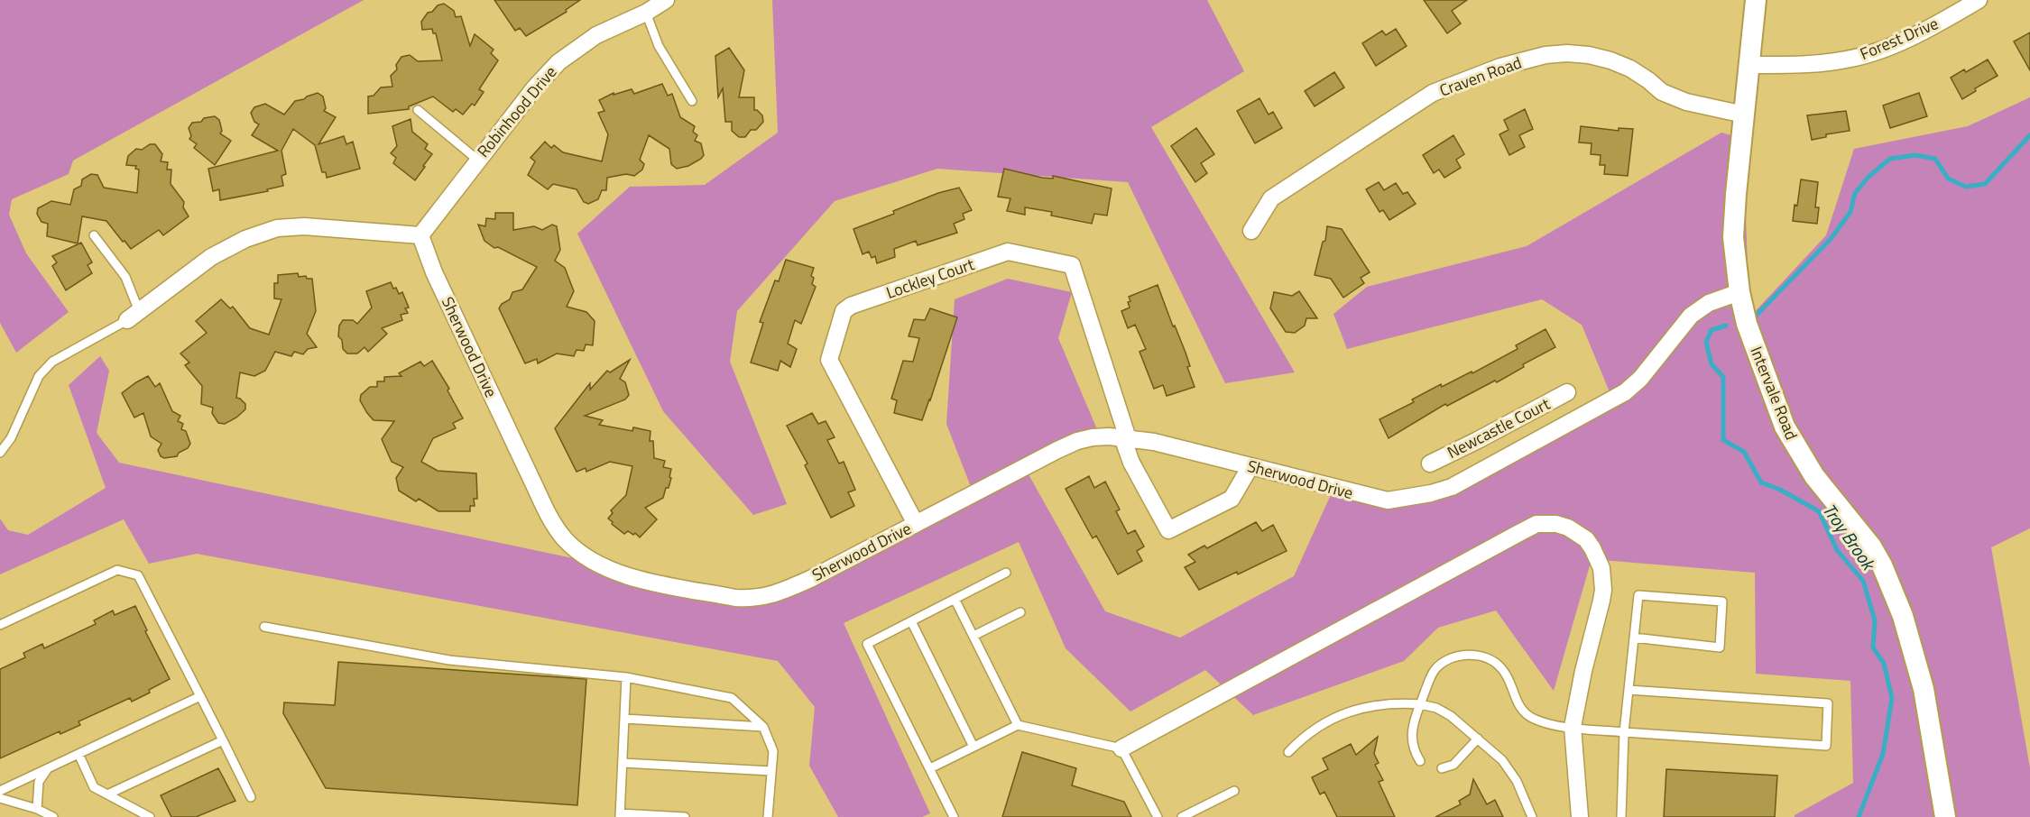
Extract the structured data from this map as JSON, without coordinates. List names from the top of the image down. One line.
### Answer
{"streets":{"street":["Forest Drive","Craven Road","Robinhood Drive","Lockley Court","Sherwood Drive","Intervale Road","Newcastle Court"]},"crossings":[["Forest Drive","Intervale Road"],["Craven Road","Intervale Road"],["Robinhood Drive","Sherwood Drive"],["Lockley Court","Sherwood Drive"],["Sherwood Drive","Intervale Road"]],"water":["Troy Brook"]}
